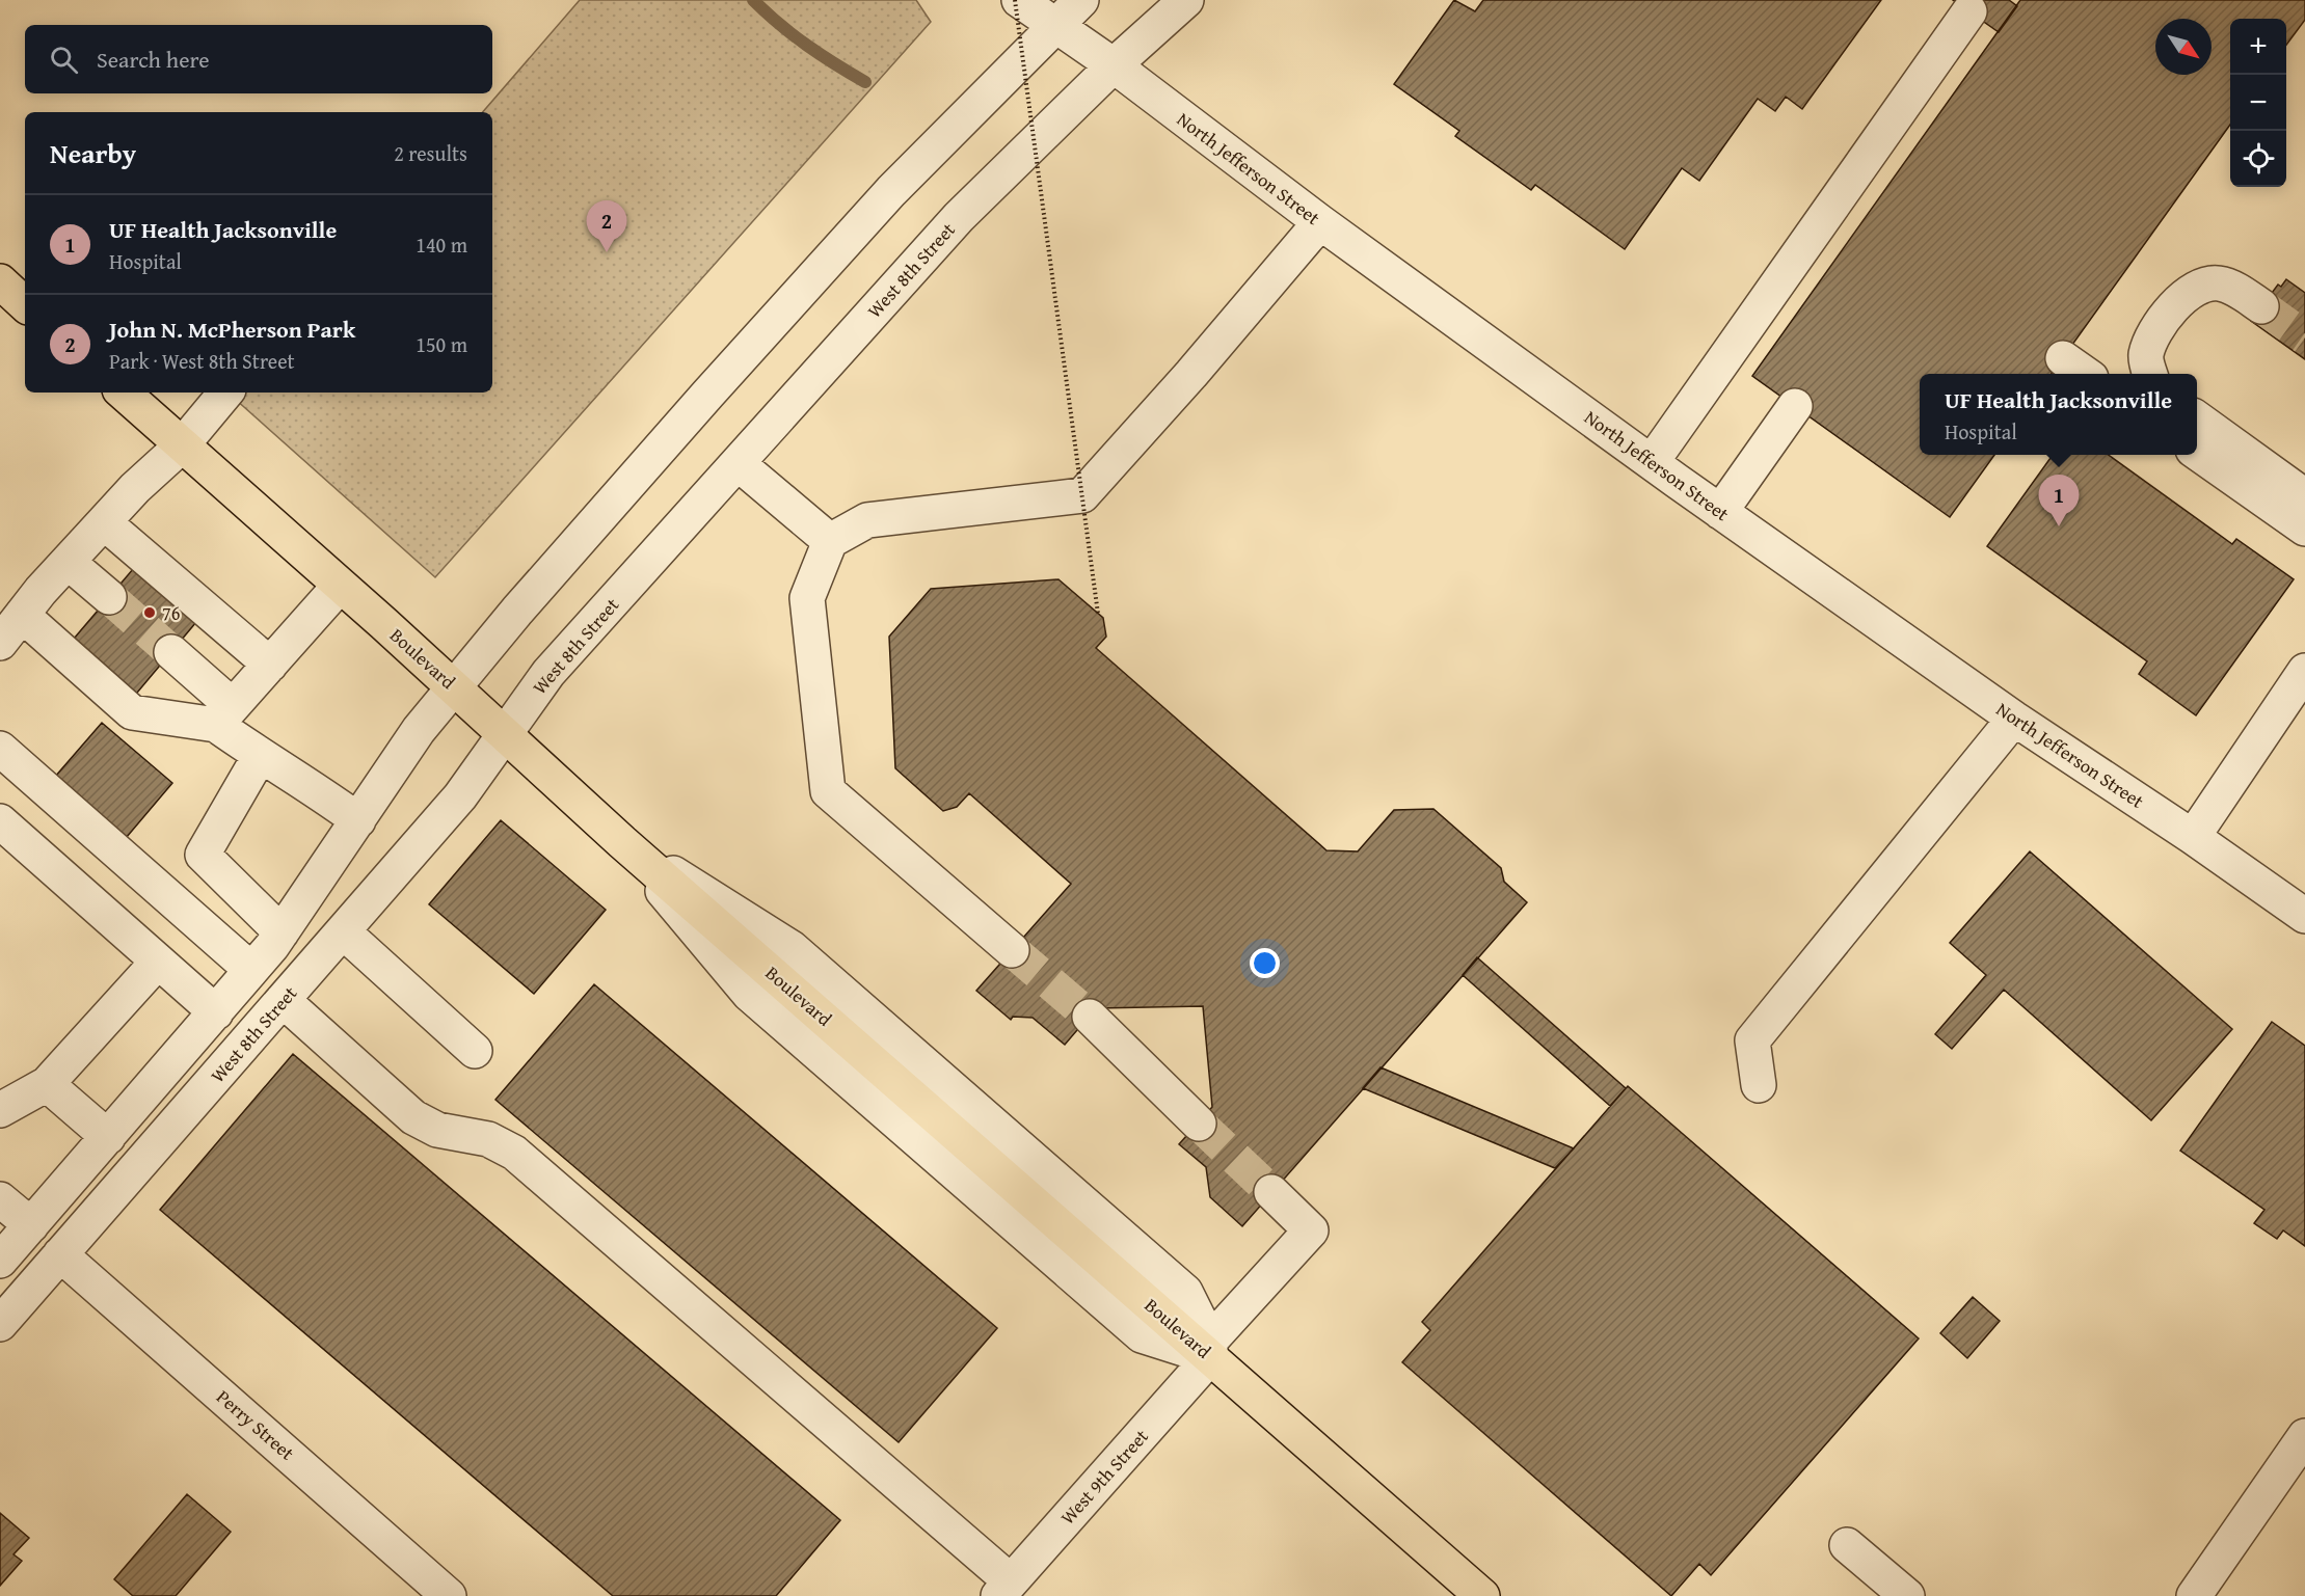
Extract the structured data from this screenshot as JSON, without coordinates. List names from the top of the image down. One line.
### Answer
{"streets":{"main road":["Boulevard"],"street":["North Jefferson Street","West 8th Street","Perry Street","West 9th Street"]},"crossings":[["North Jefferson Street","West 8th Street"],["West 8th Street","Boulevard"],["West 8th Street","Perry Street"],["Boulevard","West 9th Street"]],"places":["76"],"north":"bottom right","page":{"map_buttons":["+","−"],"search":"Search here","heading":["Nearby","2 results"],"list":[{"mark":"1","name":"UF Health Jacksonville","note":"Hospital","value":"140 m"},{"mark":"2","name":"John N. McPherson Park","note":"Park · West 8th Street","value":"150 m"}],"pins":["2","1"],"popup":["UF Health Jacksonville","Hospital"]}}
